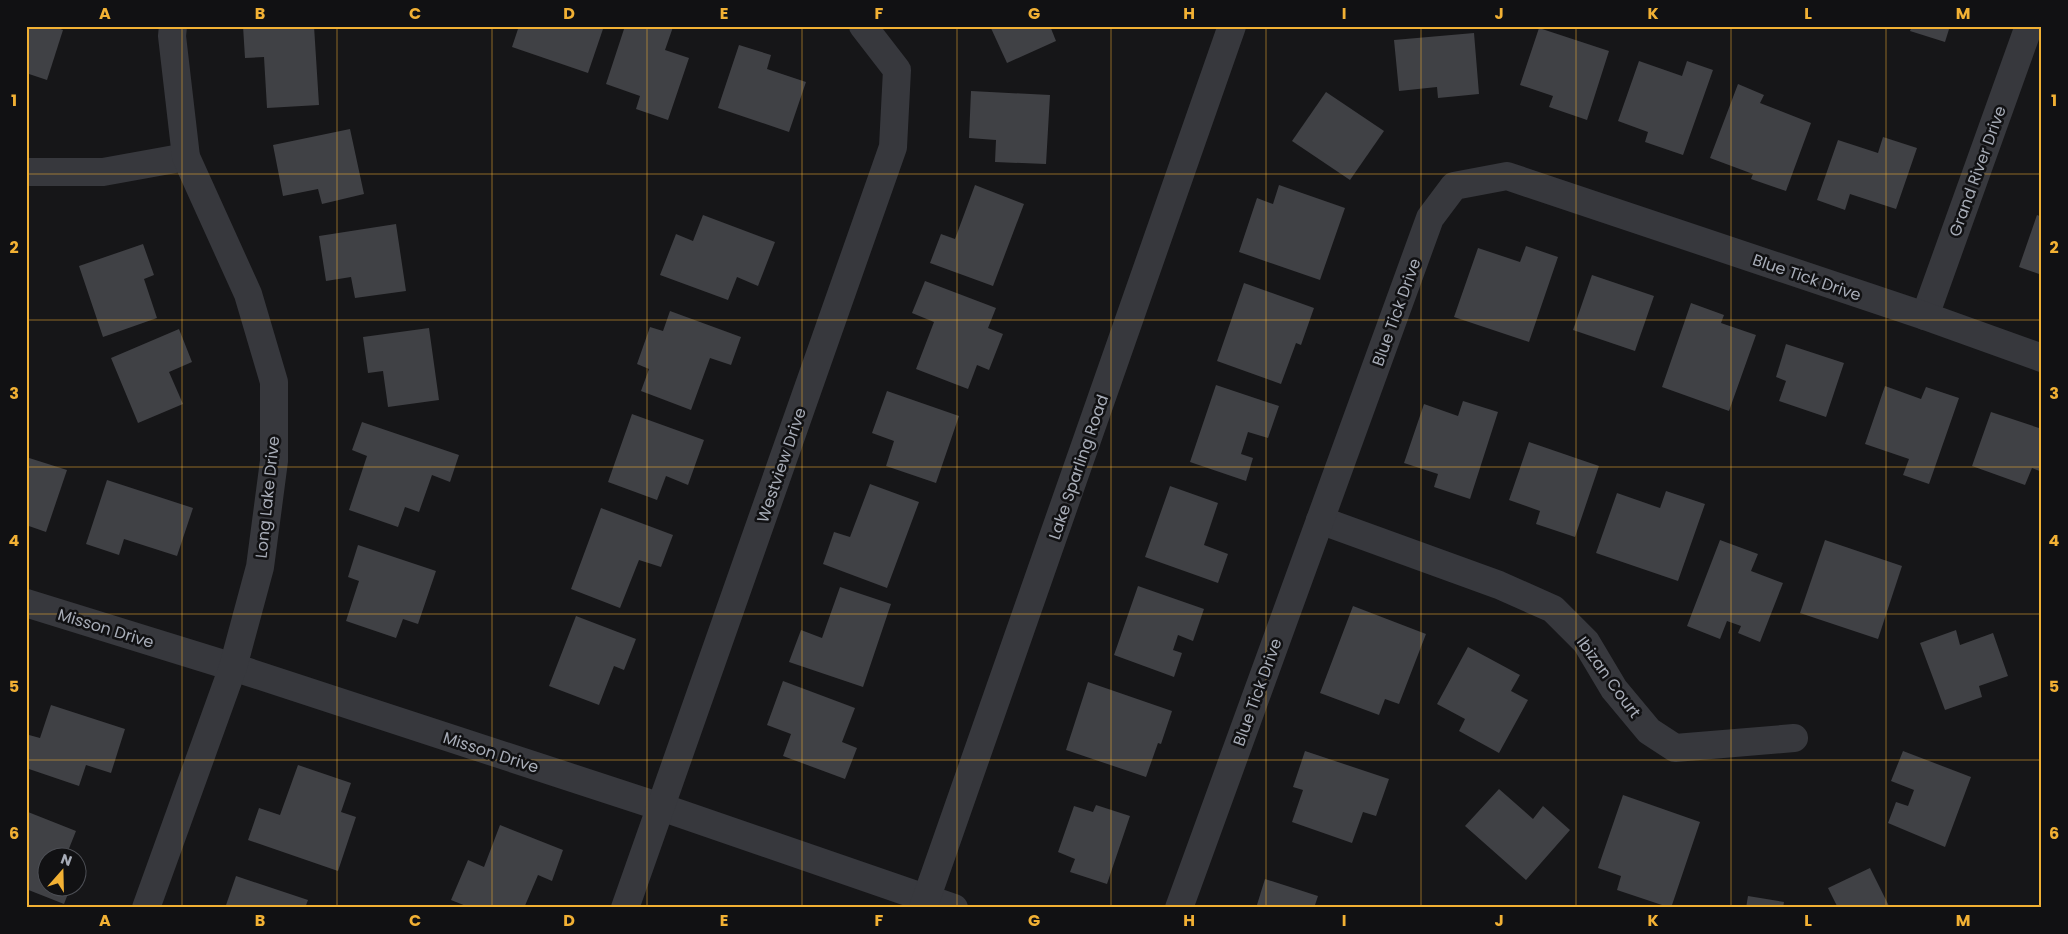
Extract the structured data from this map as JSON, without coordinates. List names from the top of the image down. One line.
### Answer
{"streets":{"street":["Grand River Drive","Blue Tick Drive","Westview Drive","Lake Sparling Road","Long Lake Drive","Misson Drive","Ibizan Court"]},"crossings":[["Grand River Drive","Blue Tick Drive"],["Blue Tick Drive","Ibizan Court"],["Westview Drive","Misson Drive"],["Lake Sparling Road","Misson Drive"],["Long Lake Drive","Misson Drive"]],"north":"top","grid":{"columns":["A","B","C","D","E","F","G","H","I","J","K","L","M"],"rows":["1","2","3","4","5","6"]}}
